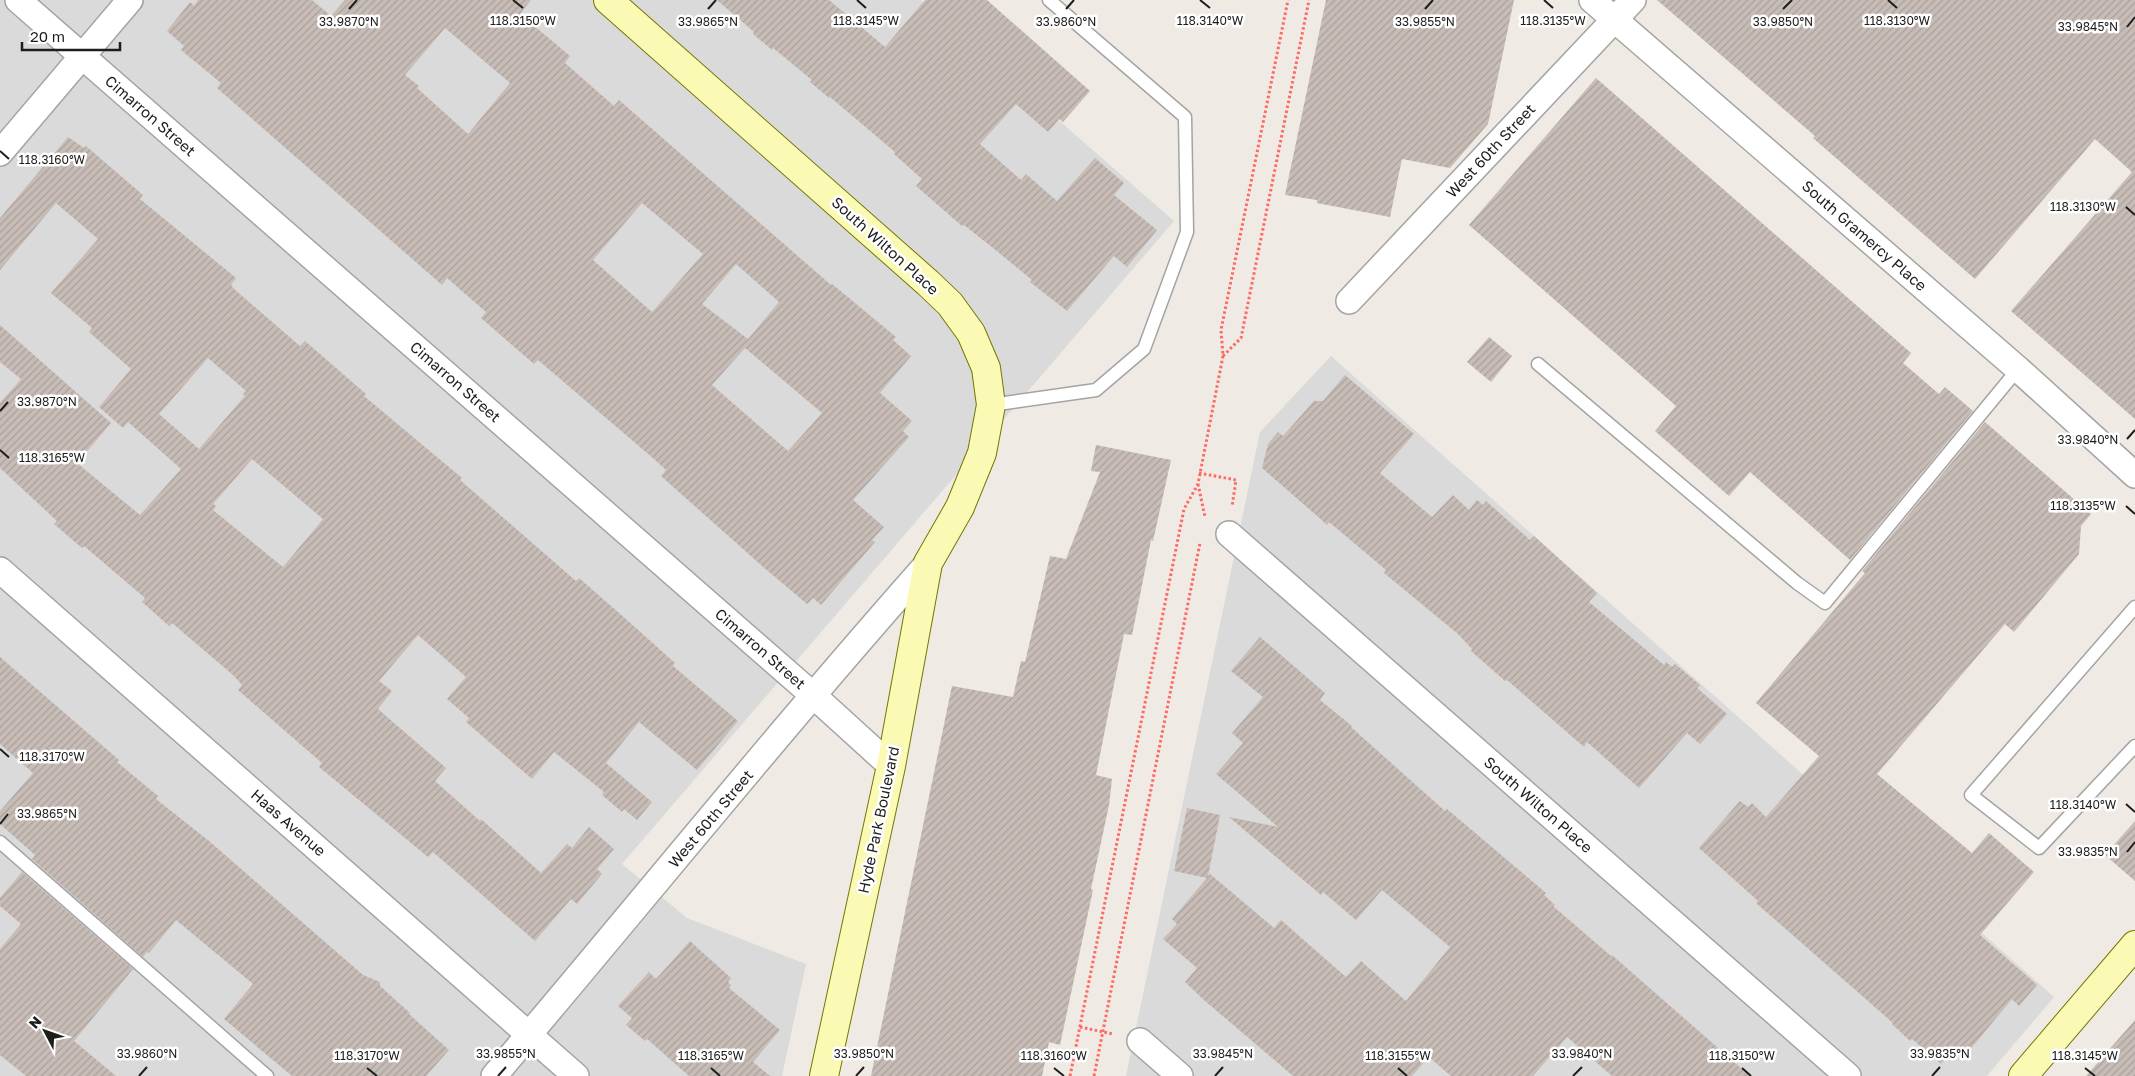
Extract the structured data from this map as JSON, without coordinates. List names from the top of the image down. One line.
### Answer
{"streets":{"street":["Cimarron Street","West 60th Street","South Gramercy Place","South Wilton Place","Hyde Park Boulevard","Haas Avenue"]},"crossings":[["Cimarron Street","West 60th Street"],["Cimarron Street","Hyde Park Boulevard"],["West 60th Street","South Gramercy Place"],["West 60th Street","South Wilton Place"],["West 60th Street","Hyde Park Boulevard"],["West 60th Street","Haas Avenue"],["South Wilton Place","Hyde Park Boulevard"]],"scale_bar":"20 m","north":"top left","coordinates":["118.3150°W","118.3145°W","118.3140°W","118.3135°W","118.3130°W","33.9870°N","33.9865°N","33.9860°N","33.9855°N","33.9850°N","33.9845°N","118.3160°W","33.9840°N","118.3165°W","118.3170°W","33.9835°N","118.3155°W"]}
